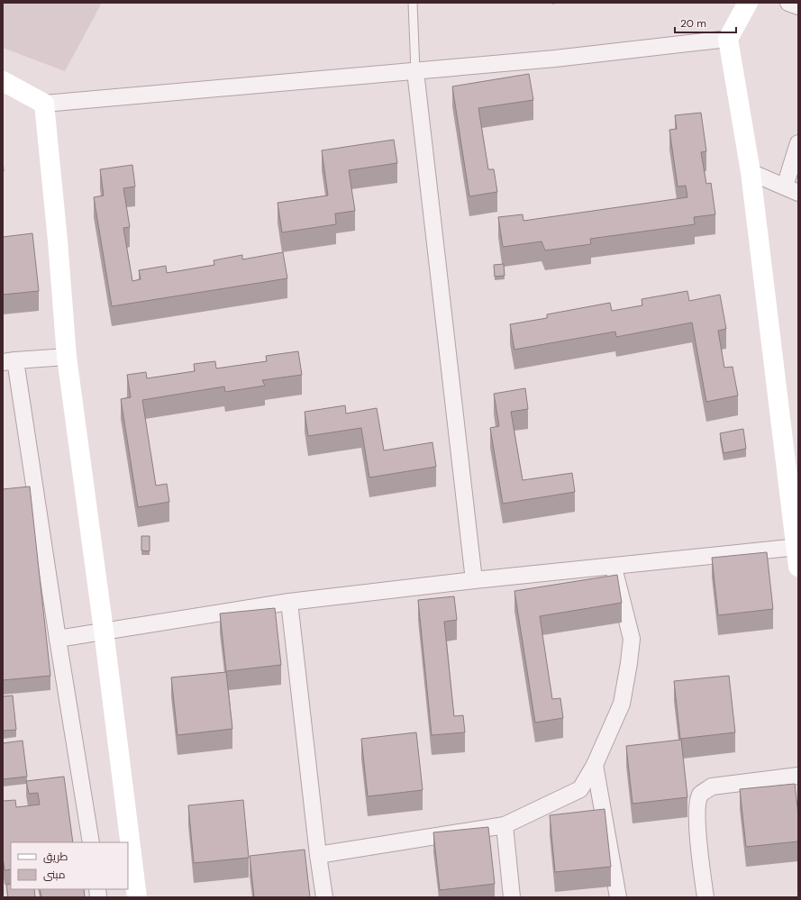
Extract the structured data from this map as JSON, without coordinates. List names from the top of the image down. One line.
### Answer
{"legend":["طريق","مبنى"],"scale_bar":"20 m"}
